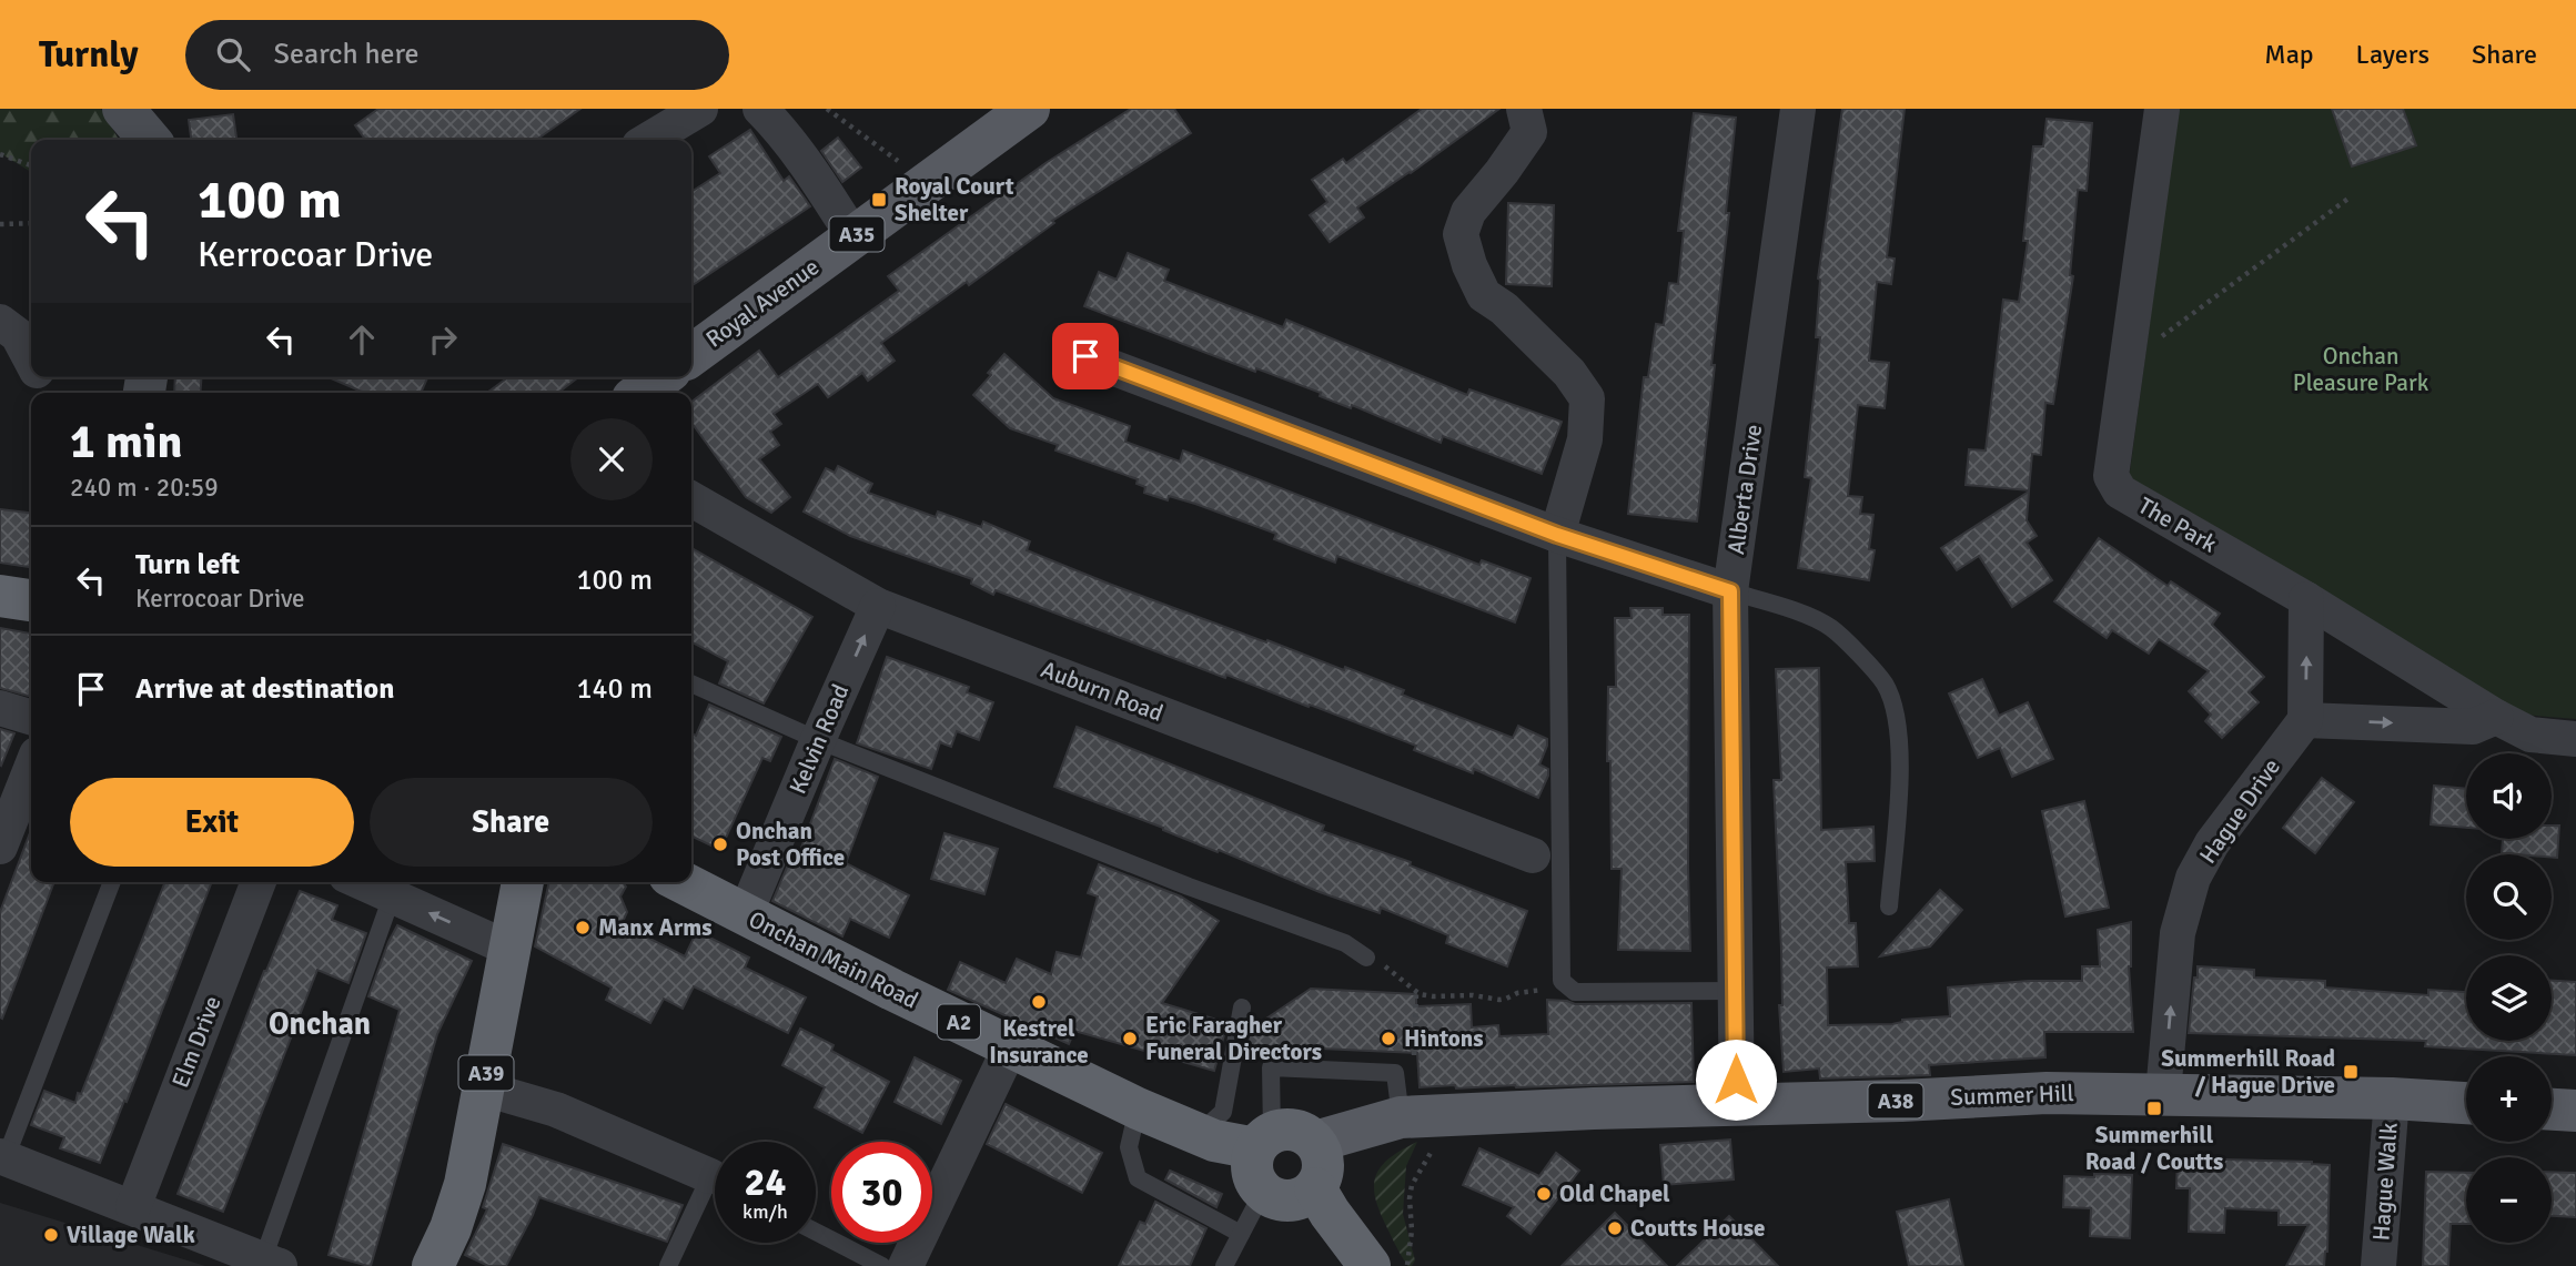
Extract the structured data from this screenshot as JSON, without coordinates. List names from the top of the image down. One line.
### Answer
{"streets":{"highway":["Onchan Main Road","A2","A39"],"main road":["A35","Royal Avenue","Summer Hill","A38"],"street":["Alberta Drive","The Park","Auburn Road","Kelvin Road","Hague Drive","Elm Drive","Hague Walk"]},"crossings":[["Alberta Drive","Summer Hill"],["Auburn Road","Kelvin Road"],["Kelvin Road","Onchan Main Road"],["Hague Drive","Summer Hill"],["Onchan Main Road","Summer Hill"],["Summer Hill","Hague Walk"]],"one_way":["Kelvin Road","Hague Drive"],"districts":["Onchan"],"parks":["Onchan Pleasure Park"],"places":{"transit":["Royal Court Shelter","Summerhill Road / Hague Drive","Summerhill Road / Coutts"],"other":["Onchan Post Office","Manx Arms","Kestrel Insurance","Eric Faragher Funeral Directors","Hintons","Old Chapel","Coutts House","Village Walk"]},"page":{"header":"Turnly","search":"Search here","nav":["Map","Layers","Share"],"turn":["100 m","Kerrocoar Drive"],"heading":["1 min","240 m · 20:59"],"list":[{"name":"Turn left","note":"Kerrocoar Drive","value":"100 m"},{"name":"Arrive at destination","value":"140 m"}],"map_buttons":["+","−"],"buttons":["Exit","Share"],"speed":"24 km/h","limit":"30"}}
